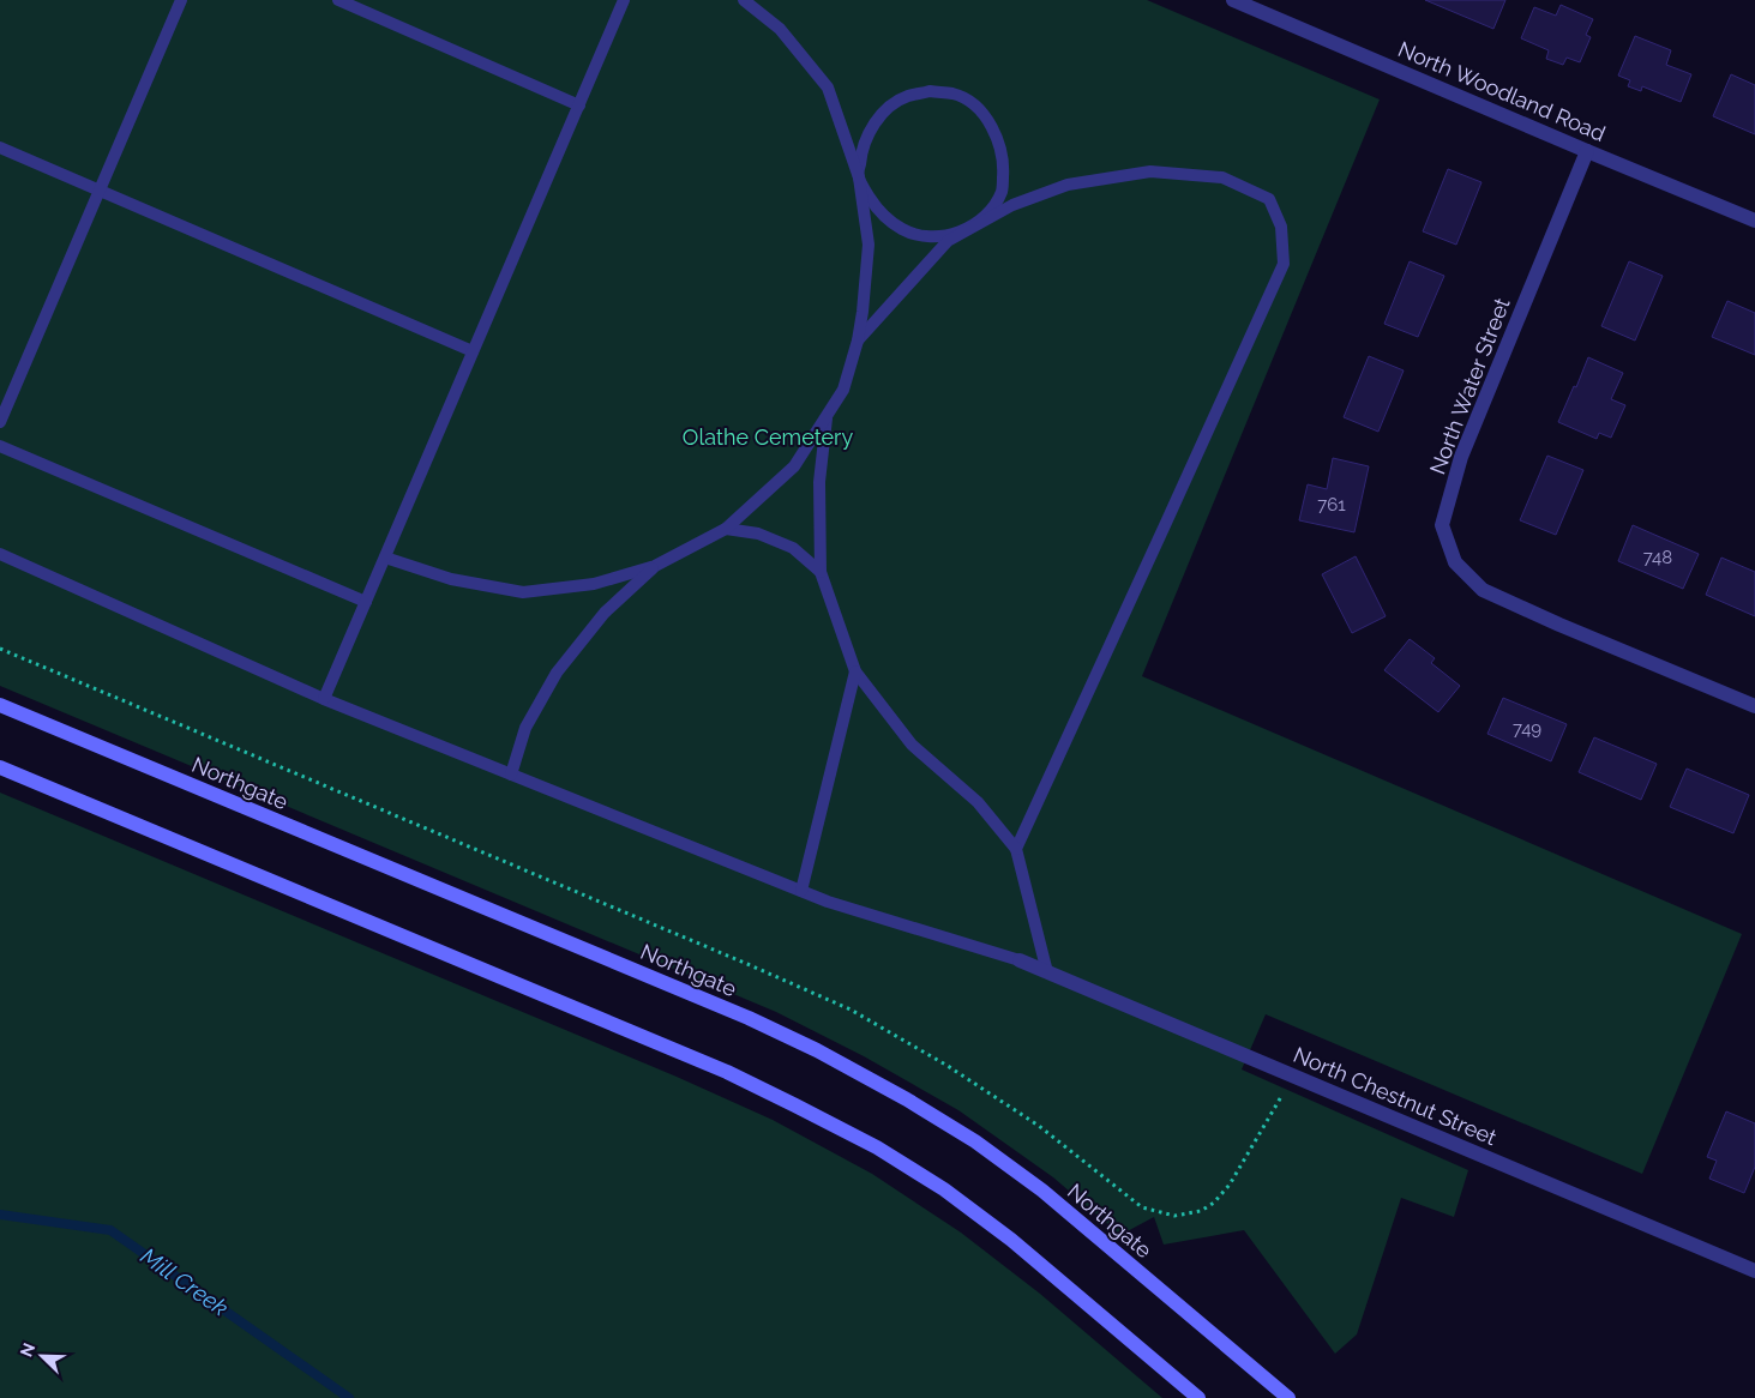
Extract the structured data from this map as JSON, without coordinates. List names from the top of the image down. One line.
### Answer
{"streets":{"main road":["Northgate"],"street":["North Woodland Road","North Water Street","North Chestnut Street"]},"crossings":[["North Woodland Road","North Water Street"]],"water":["Mill Creek"],"parks":["Olathe Cemetery"],"house_numbers":["761","748","749"],"north":"top left"}
